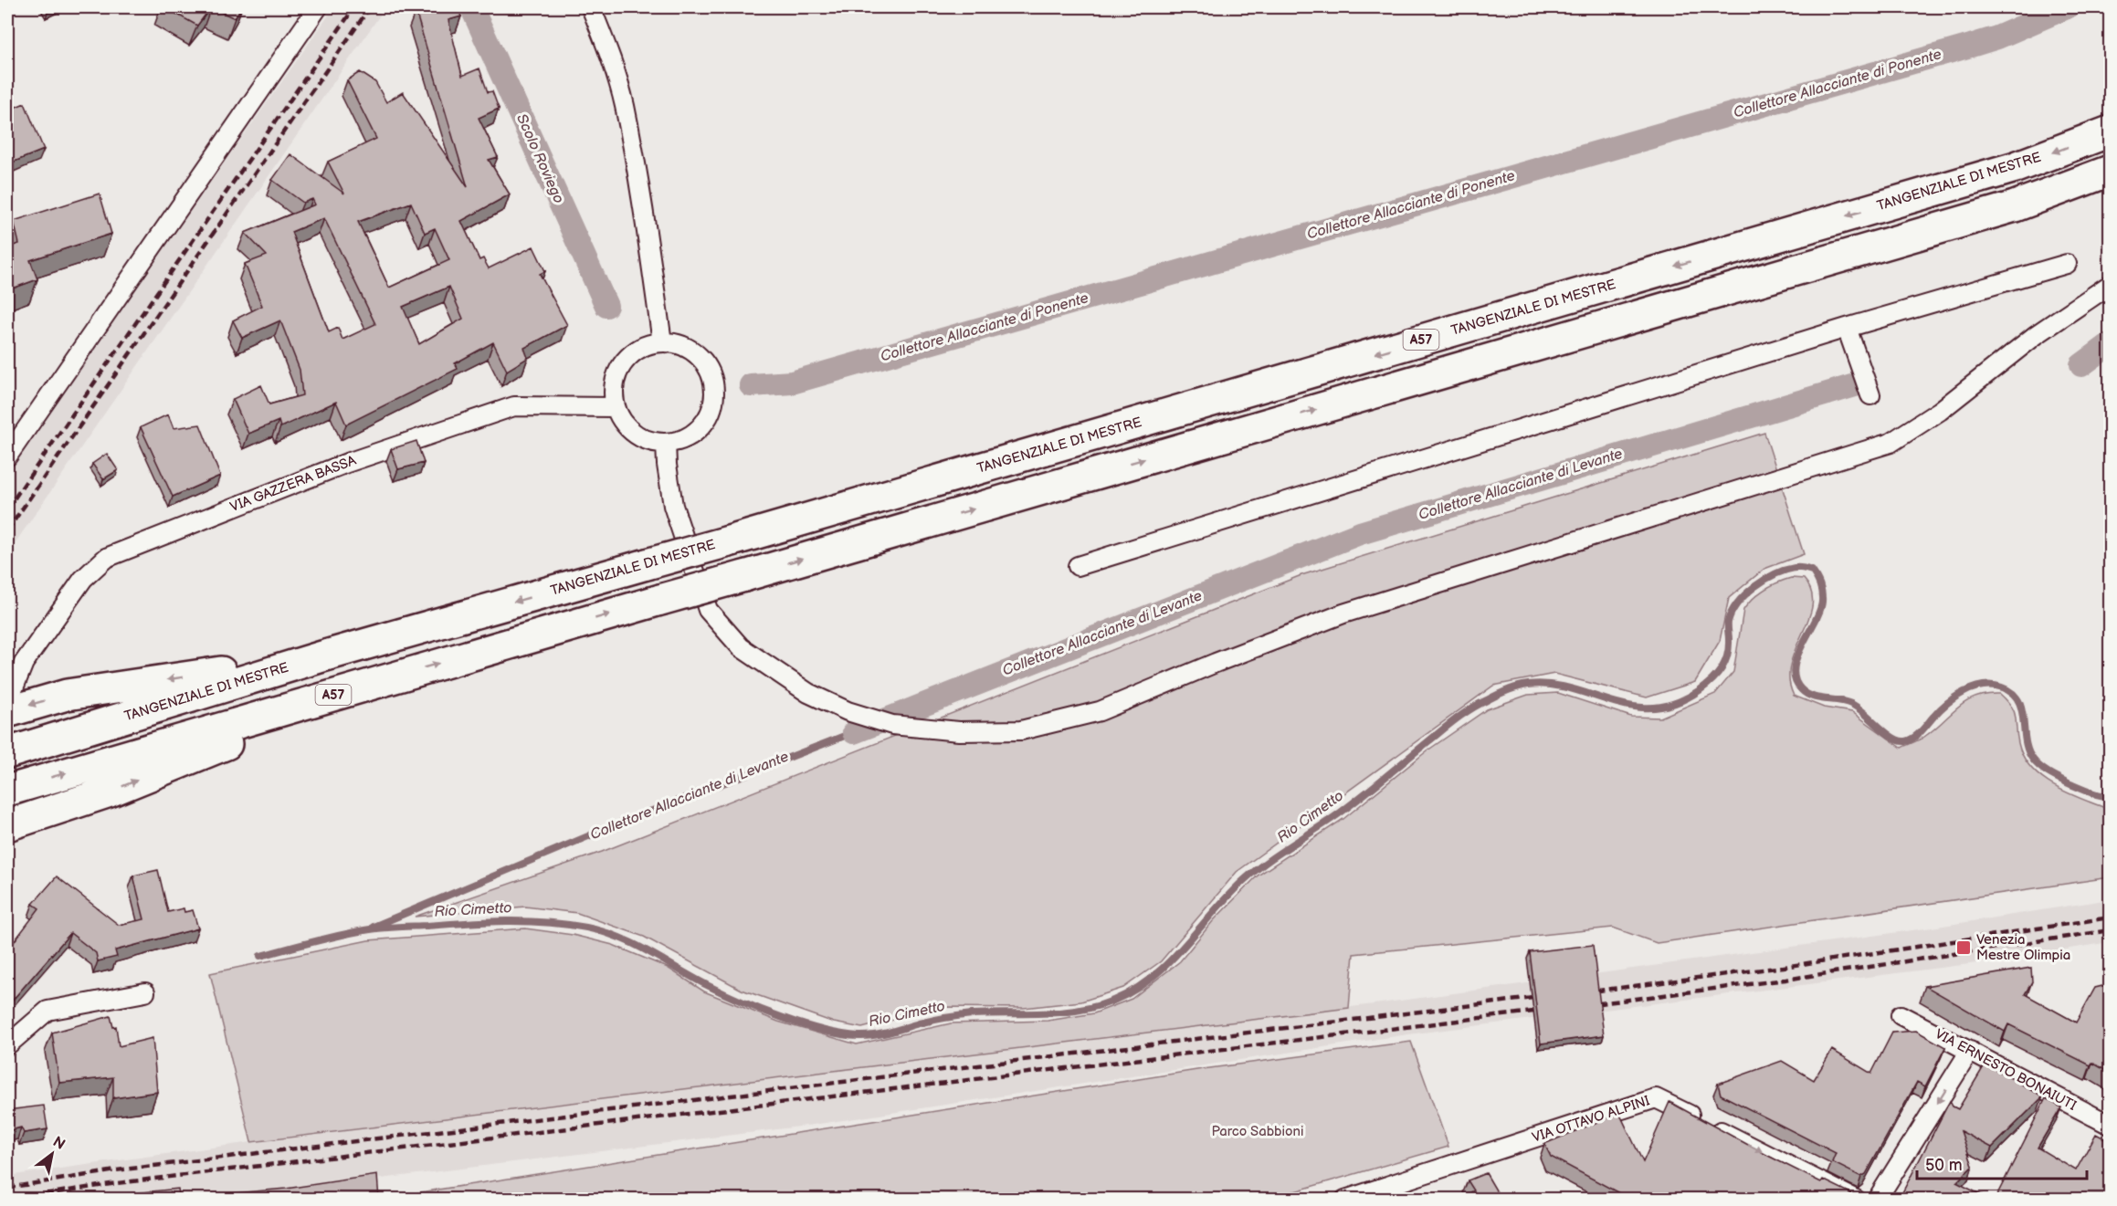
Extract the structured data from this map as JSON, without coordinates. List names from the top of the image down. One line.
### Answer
{"streets":{"highway":["TANGENZIALE DI MESTRE","A57"],"street":["VIA GAZZERA BASSA","VIA ERNESTO BONAIUTI","VIA OTTAVO ALPINI"]},"crossings":[["TANGENZIALE DI MESTRE","A57"]],"one_way":["VIA OTTAVO ALPINI"],"water":["Collettore Allacciante di Ponente","Scolo Roviego","Collettore Allacciante di Levante","Rio Cimetto"],"parks":["Parco Sabbioni"],"places":{"transit":["Venezia Mestre Olimpia"]},"scale_bar":"50 m","north":"top right"}
